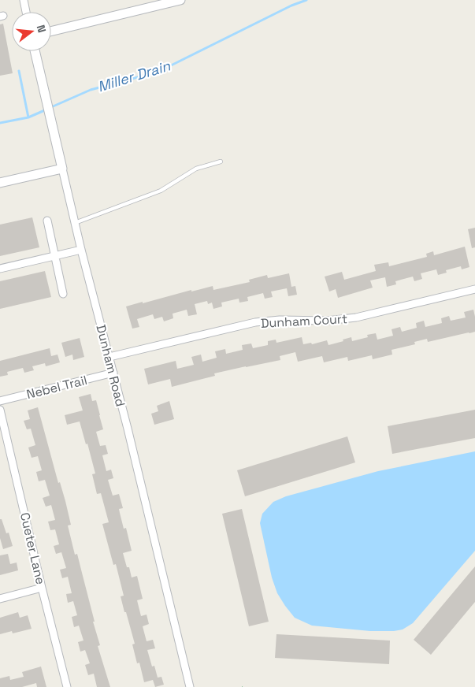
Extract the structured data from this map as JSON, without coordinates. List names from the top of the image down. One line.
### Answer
{"streets":{"street":["Dunham Court","Dunham Road","Nebel Trail","Cueter Lane"]},"crossings":[["Dunham Court","Dunham Road"],["Dunham Road","Nebel Trail"]],"water":["Miller Drain"],"north":"right"}
